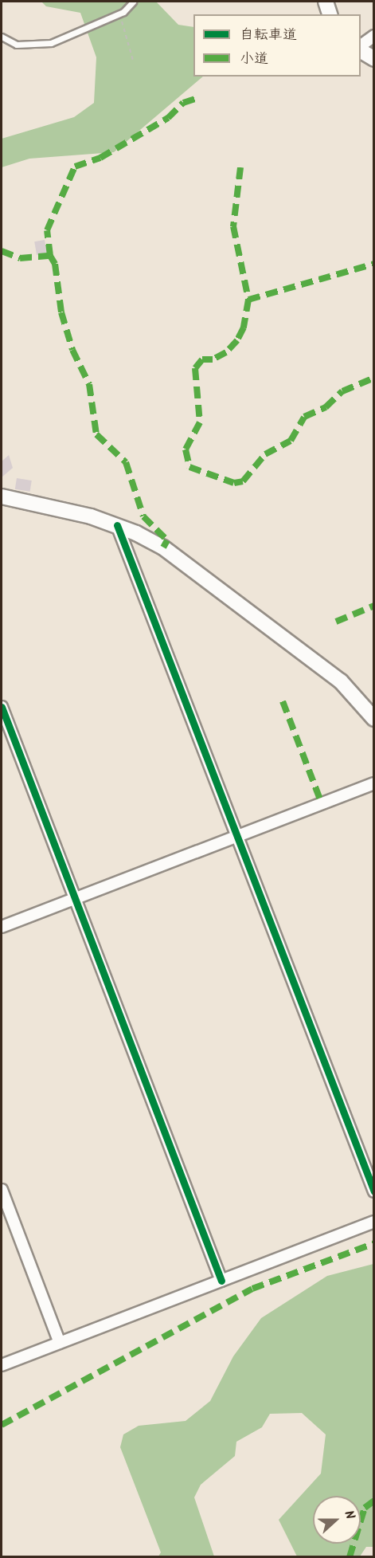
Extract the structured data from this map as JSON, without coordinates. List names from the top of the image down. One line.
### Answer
{"legend":["自転車道","小道"],"north":"right"}
